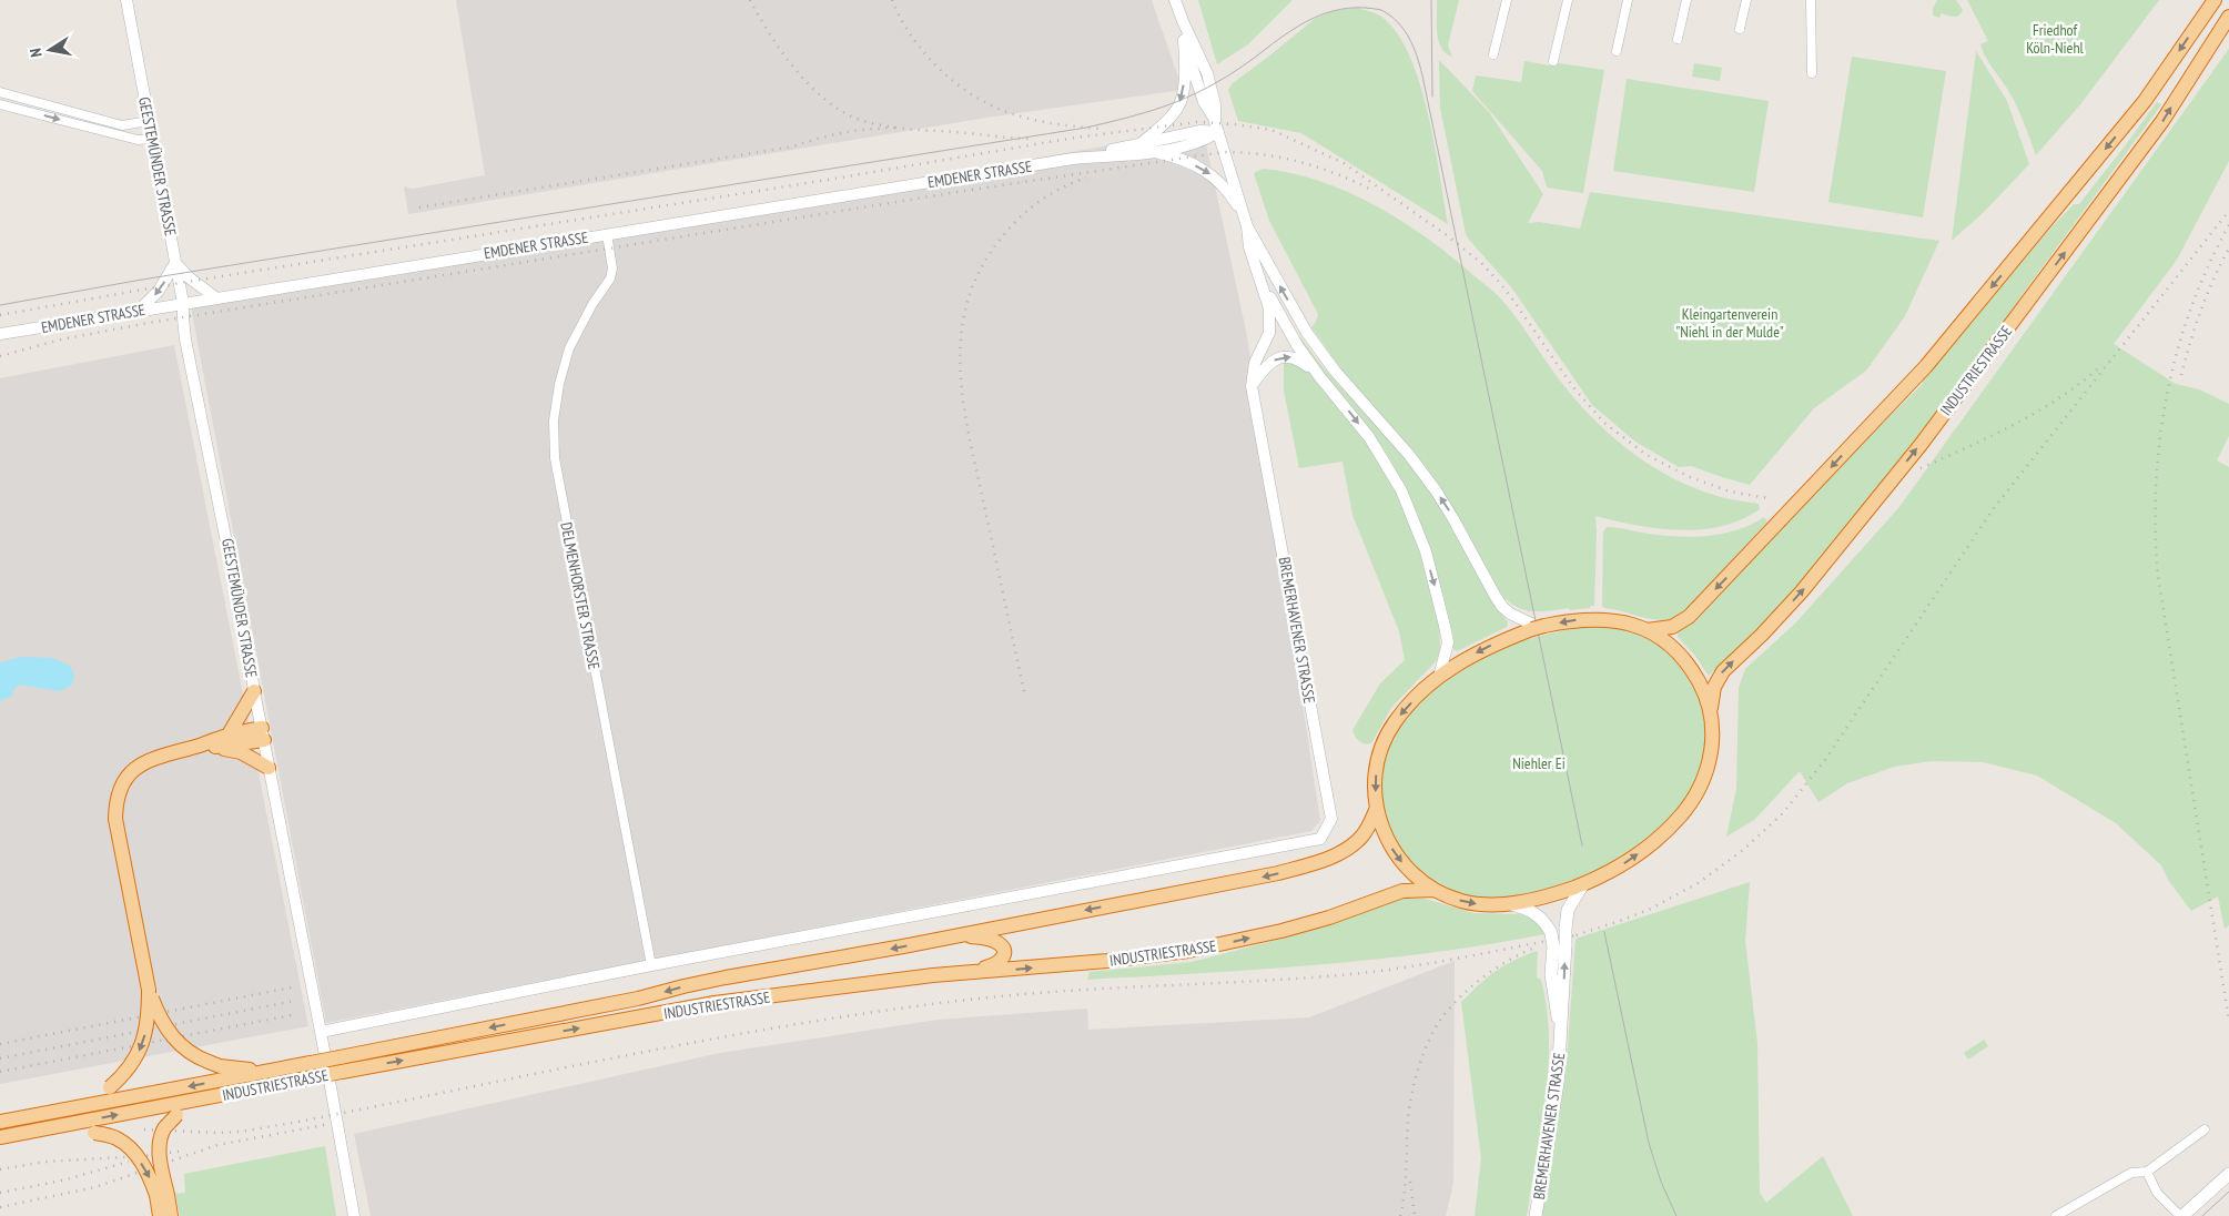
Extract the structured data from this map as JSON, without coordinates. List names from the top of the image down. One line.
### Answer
{"streets":{"highway":["INDUSTRIESTRASSE"],"main road":["BREMERHAVENER STRASSE"],"street":["GEESTEMÜNDER STRASSE","EMDENER STRASSE","DELMENHORSTER STRASSE"]},"crossings":[["GEESTEMÜNDER STRASSE","EMDENER STRASSE"],["EMDENER STRASSE","DELMENHORSTER STRASSE"],["EMDENER STRASSE","BREMERHAVENER STRASSE"],["DELMENHORSTER STRASSE","BREMERHAVENER STRASSE"]],"parks":["Friedhof Köln-Niehl","Kleingartenverein \"Niehl in der Mulde\"","Niehler Ei"],"north":"left"}
